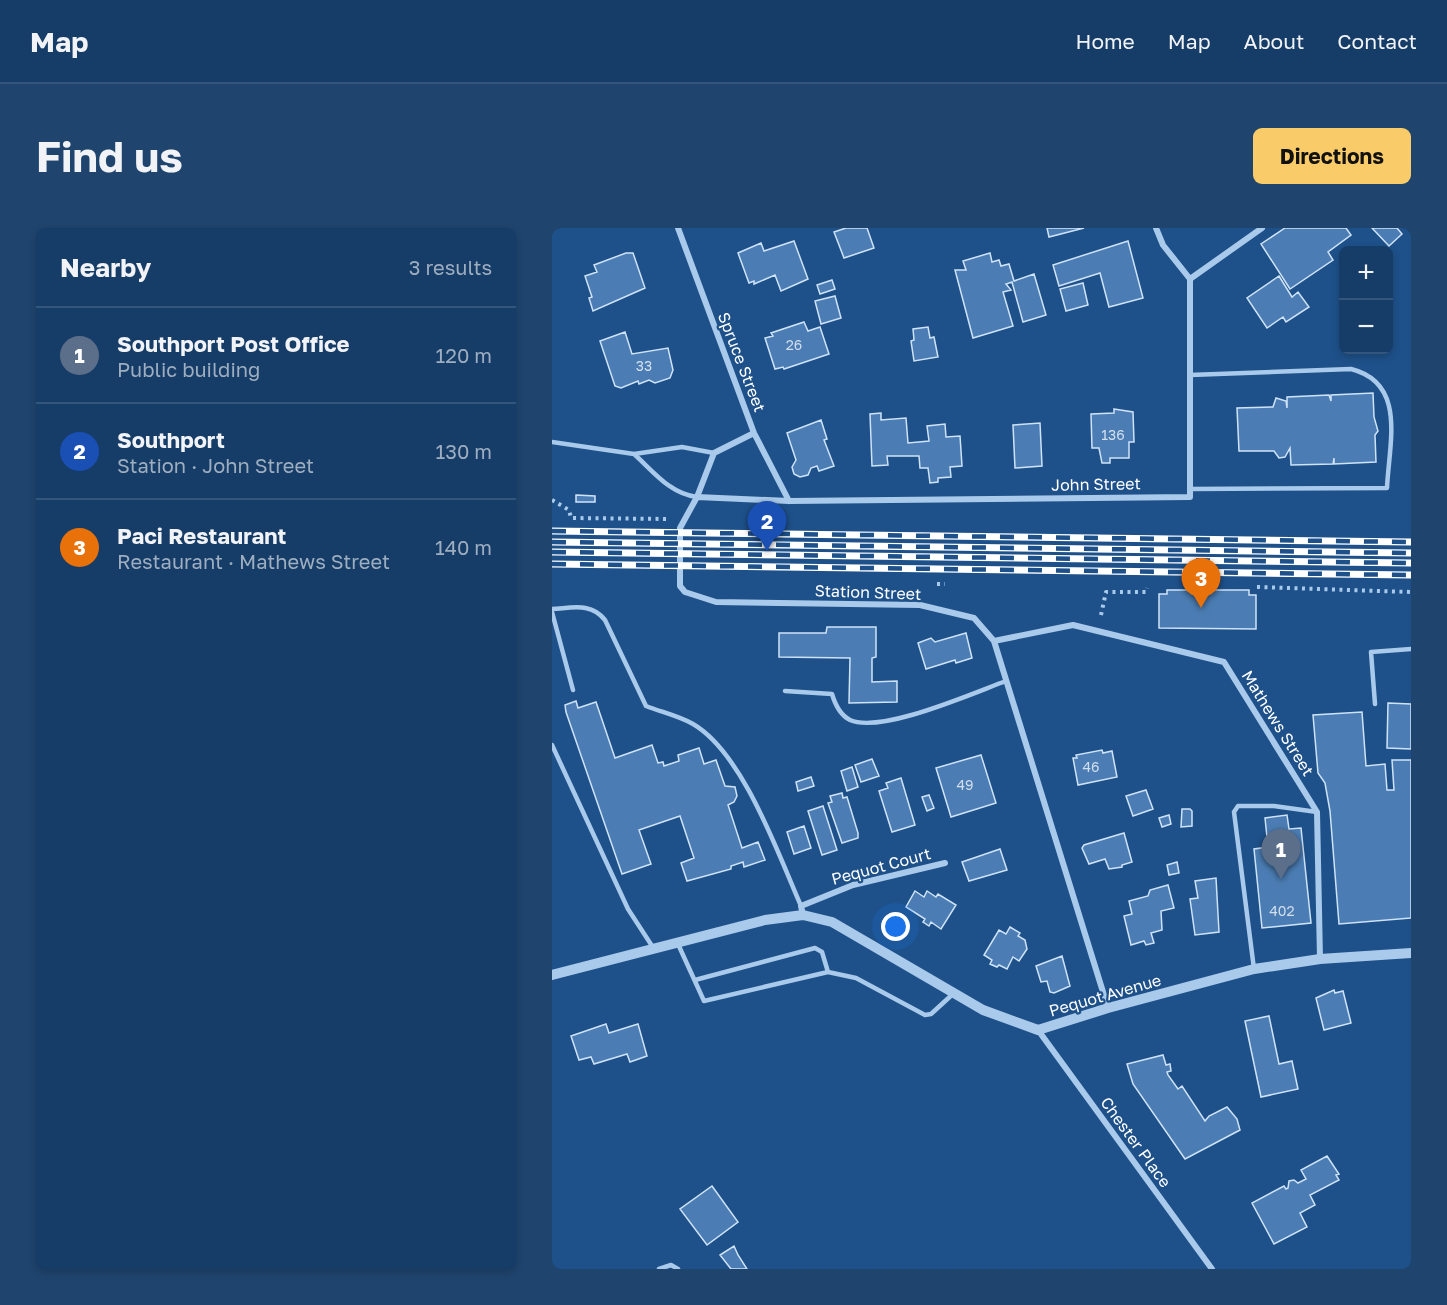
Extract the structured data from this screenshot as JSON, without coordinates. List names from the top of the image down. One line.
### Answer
{"streets":{"street":["Spruce Street","John Street","Station Street","Mathews Street","Pequot Court","Pequot Avenue","Chester Place"]},"crossings":[["Spruce Street","John Street"],["John Street","Station Street"],["Station Street","Mathews Street"],["Station Street","Pequot Avenue"],["Pequot Court","Pequot Avenue"],["Pequot Avenue","Chester Place"]],"house_numbers":["26","33","136","46","49","402"],"page":{"header":"Map","nav":["Home","Map","About","Contact"],"buttons":"Directions","title":"Find us","heading":["Nearby","3 results"],"map_buttons":["+","−"],"list":[{"mark":"1","name":"Southport Post Office","note":"Public building","value":"120 m"},{"mark":"2","name":"Southport","note":"Station · John Street","value":"130 m"},{"mark":"3","name":"Paci Restaurant","note":"Restaurant · Mathews Street","value":"140 m"}],"pins":["2","3","1"]}}
